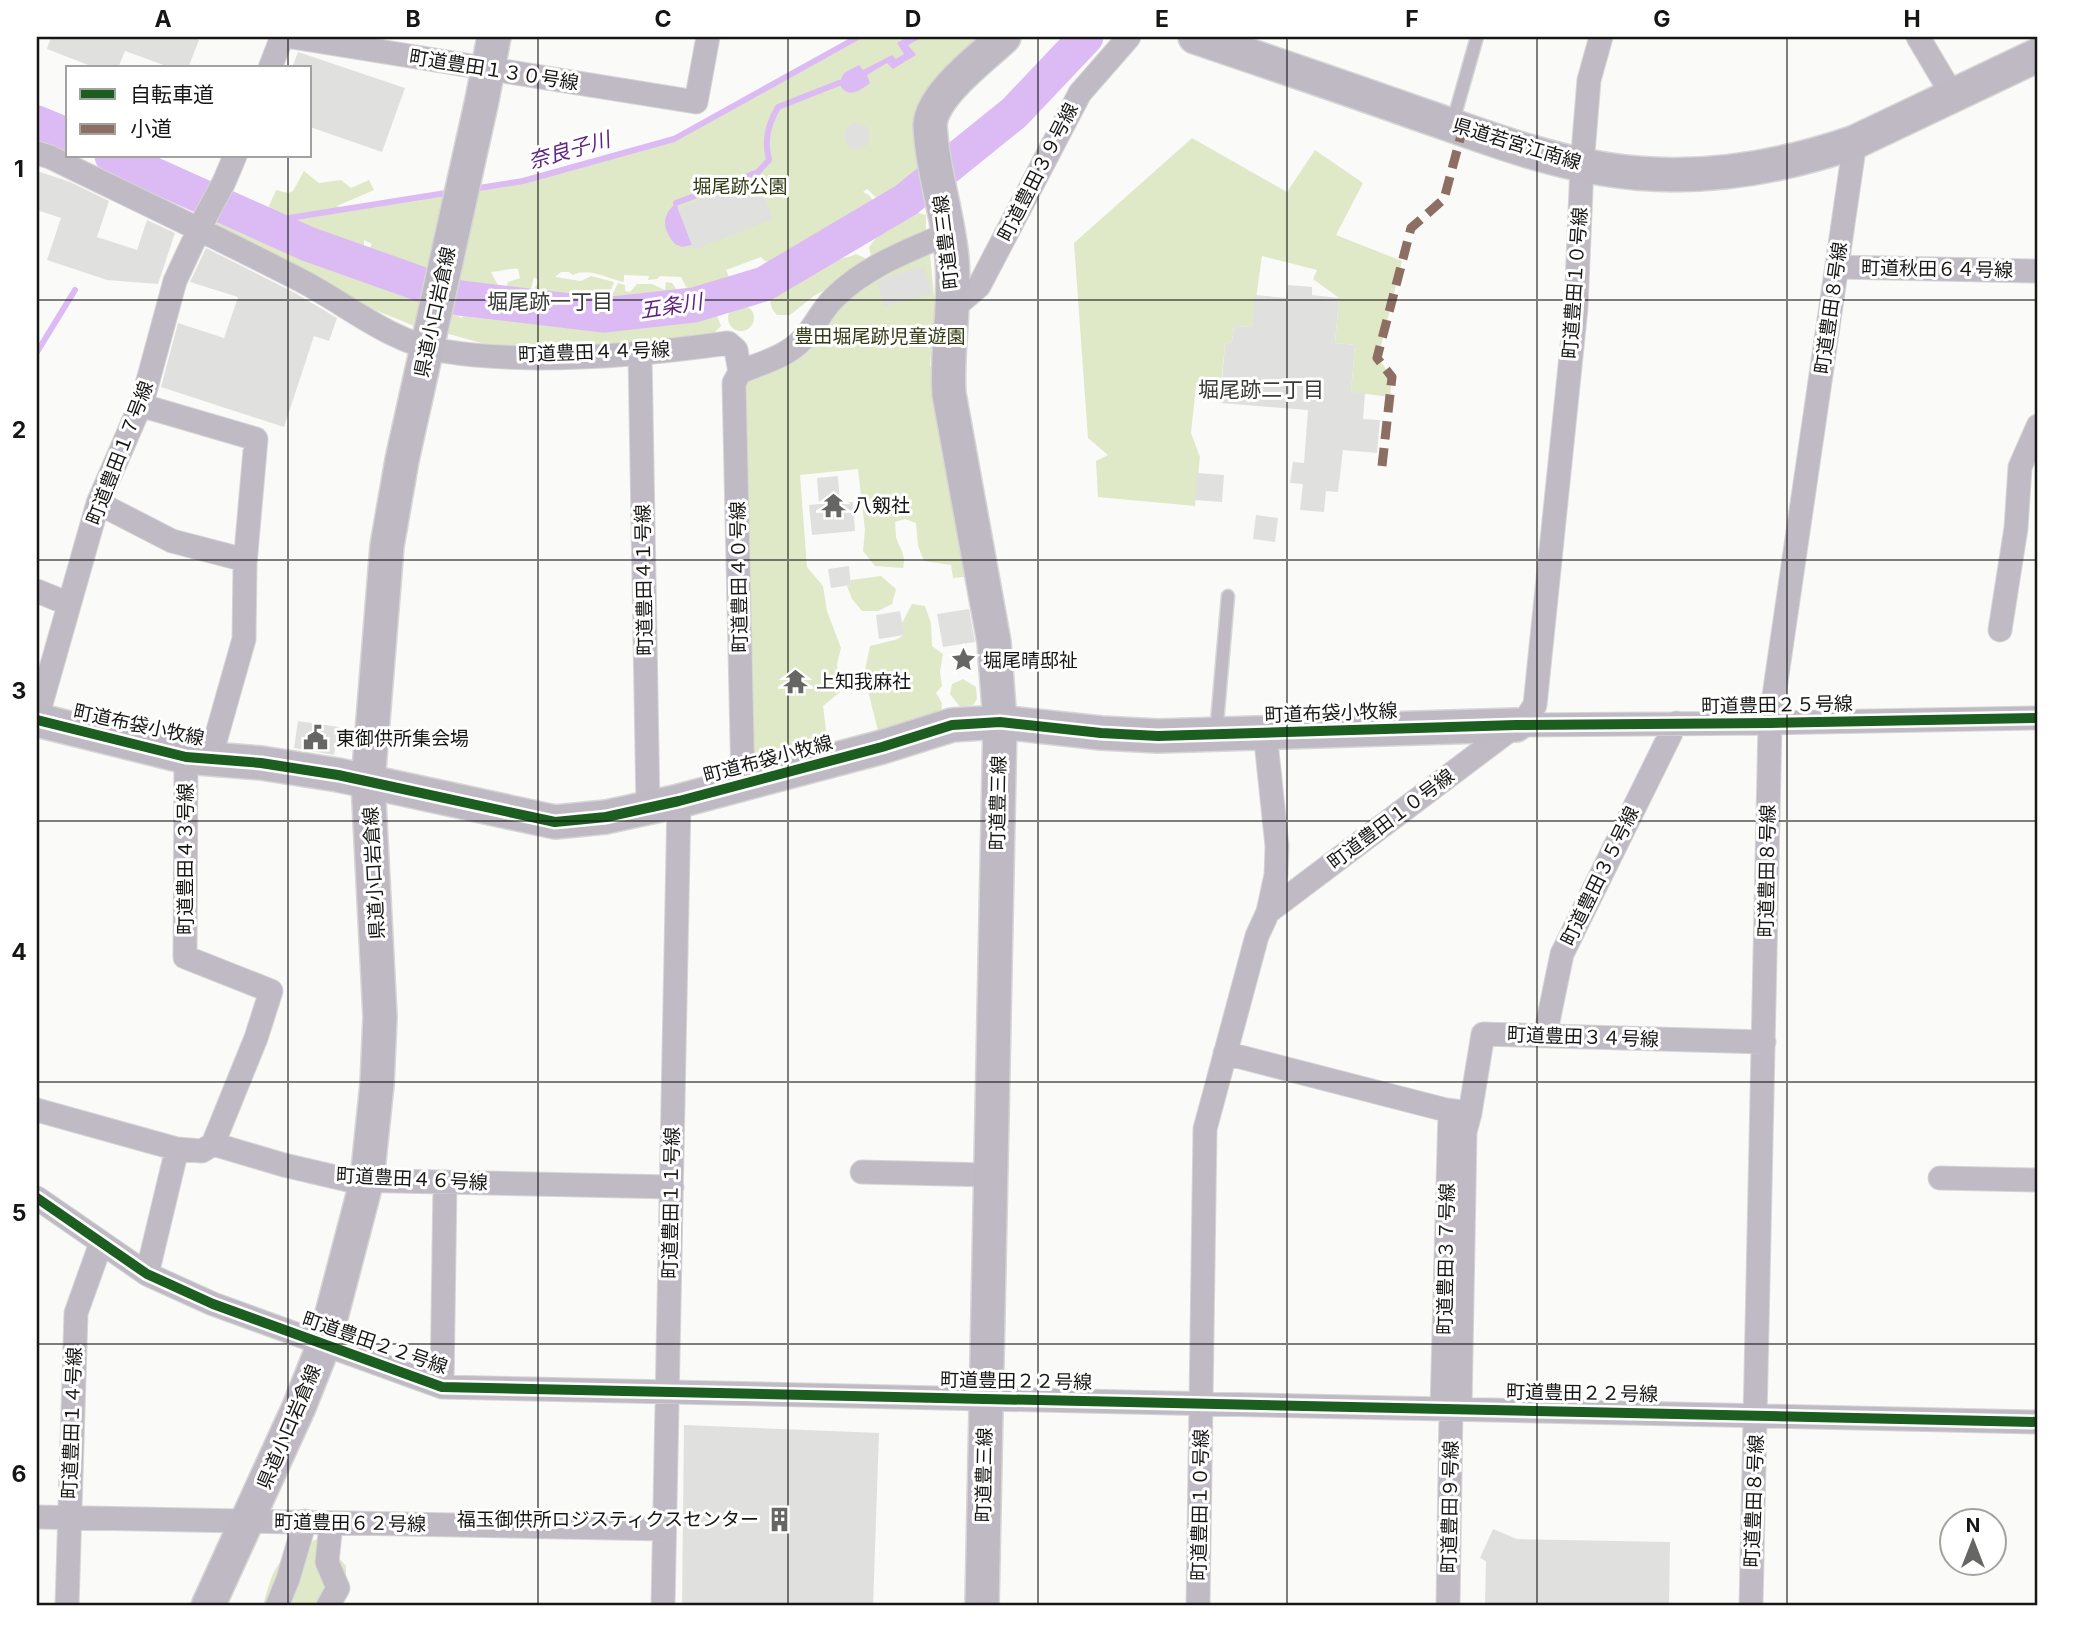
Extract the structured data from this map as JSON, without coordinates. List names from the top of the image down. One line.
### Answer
{"streets":{"street":["町道豊田１３０号線","県道若宮江南線","町道豊田３９号線","町道豊三線","町道秋田６４号線","町道豊田１０号線","町道豊田８号線","県道小口岩倉線","町道豊田４４号線","町道豊田１７号線","町道豊田４０号線","町道豊田４１号線","町道豊田２５号線","町道布袋小牧線","町道豊田４３号線","町道豊田３５号線","町道豊田３４号線","町道豊田４６号線","町道豊田１１号線","町道豊田３７号線","町道豊田２２号線","町道豊田１４号線","町道豊田９号線","町道豊田６２号線"]},"crossings":[["町道豊田１３０号線","県道小口岩倉線"],["県道若宮江南線","町道豊田１０号線"],["県道若宮江南線","町道豊田８号線"],["町道豊田３９号線","町道豊三線"],["町道豊三線","町道布袋小牧線"],["町道豊三線","町道豊田２２号線"],["町道秋田６４号線","町道豊田８号線"],["町道豊田１０号線","町道豊田２５号線"],["町道豊田１０号線","町道布袋小牧線"],["町道豊田１０号線","町道豊田２２号線"],["町道豊田８号線","町道豊田２５号線"],["町道豊田８号線","町道豊田３４号線"],["町道豊田８号線","町道豊田２２号線"],["県道小口岩倉線","町道豊田４４号線"],["県道小口岩倉線","町道布袋小牧線"],["県道小口岩倉線","町道豊田４６号線"],["県道小口岩倉線","町道豊田２２号線"],["県道小口岩倉線","町道豊田６２号線"],["町道豊田４４号線","町道豊田１７号線"],["町道豊田４４号線","町道豊田４０号線"],["町道豊田４４号線","町道豊田４１号線"],["町道豊田１７号線","町道布袋小牧線"],["町道豊田１７号線","町道豊田４３号線"],["町道豊田４０号線","町道布袋小牧線"],["町道豊田４１号線","町道布袋小牧線"],["町道豊田４１号線","町道豊田１１号線"],["町道豊田２５号線","町道布袋小牧線"],["町道豊田２５号線","町道豊田３５号線"],["町道布袋小牧線","町道豊田４３号線"],["町道布袋小牧線","町道豊田１１号線"],["町道豊田４３号線","町道豊田４６号線"],["町道豊田３５号線","町道豊田３４号線"],["町道豊田３４号線","町道豊田３７号線"],["町道豊田４６号線","町道豊田１１号線"],["町道豊田１１号線","町道豊田２２号線"],["町道豊田１１号線","町道豊田６２号線"],["町道豊田３７号線","町道豊田２２号線"],["町道豊田３７号線","町道豊田９号線"],["町道豊田２２号線","町道豊田１４号線"],["町道豊田２２号線","町道豊田９号線"],["町道豊田１４号線","町道豊田６２号線"]],"districts":["堀尾跡一丁目","堀尾跡二丁目"],"water":["奈良子川","五条川"],"parks":["堀尾跡公園","豊田堀尾跡児童遊園"],"places":{"temple":["八剱社","上知我麻社"],"place":["堀尾晴邸祉"],"public building":["東御供所集会場"],"building":["福玉御供所ロジスティクスセンター"]},"legend":["自転車道","小道"],"north":"top","grid":{"columns":["A","B","C","D","E","F","G","H"],"rows":["1","2","3","4","5","6"]}}
